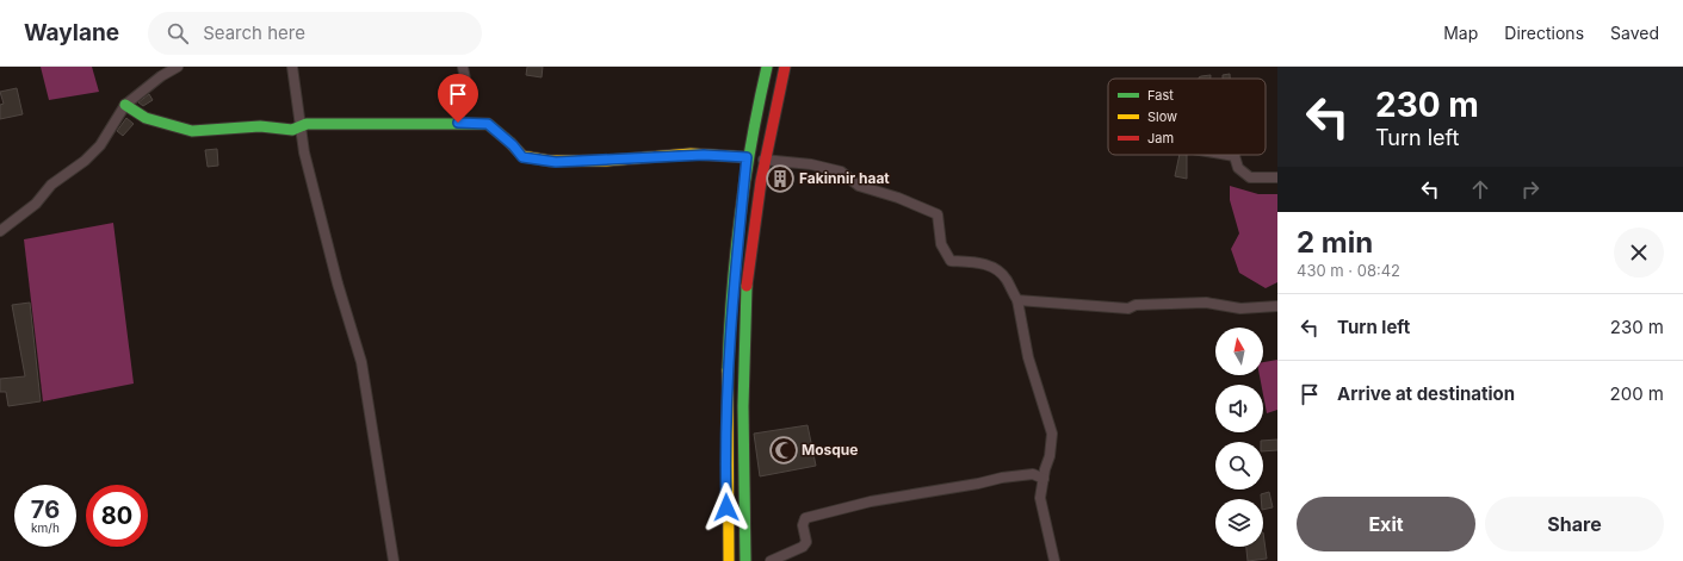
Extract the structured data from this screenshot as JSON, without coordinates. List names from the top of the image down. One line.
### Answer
{"places":{"building":["Fakinnir haat"],"mosque":["Mosque"]},"legend":["Fast","Slow","Jam"],"north":"top","page":{"header":"Waylane","search":"Search here","nav":["Map","Directions","Saved"],"turn":["230 m","Turn left"],"heading":["2 min","430 m · 08:42"],"list":[{"name":"Turn left","value":"230 m"},{"name":"Arrive at destination","value":"200 m"}],"speed":"76 km/h","limit":"80","buttons":["Exit","Share"]}}
